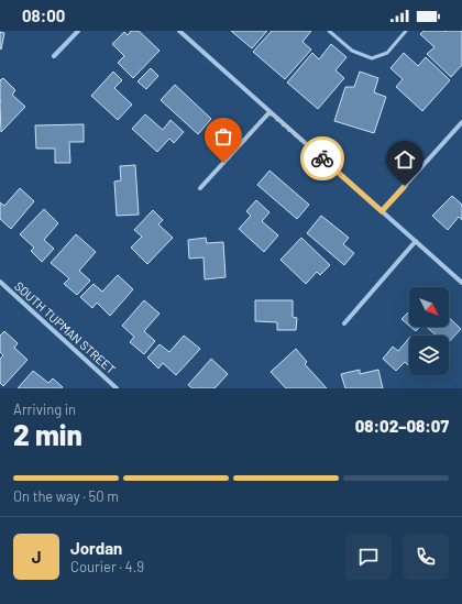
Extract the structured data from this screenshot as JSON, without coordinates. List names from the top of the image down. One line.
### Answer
{"streets":{"street":["SOUTH TUPMAN STREET"]},"north":"bottom right","page":{"status":"08:00","heading":["2 min","Arriving in","08:02–08:07"],"panel":["Jordan","Courier · 4.9"],"bar":"On the way · 50 m","round":"J"}}
